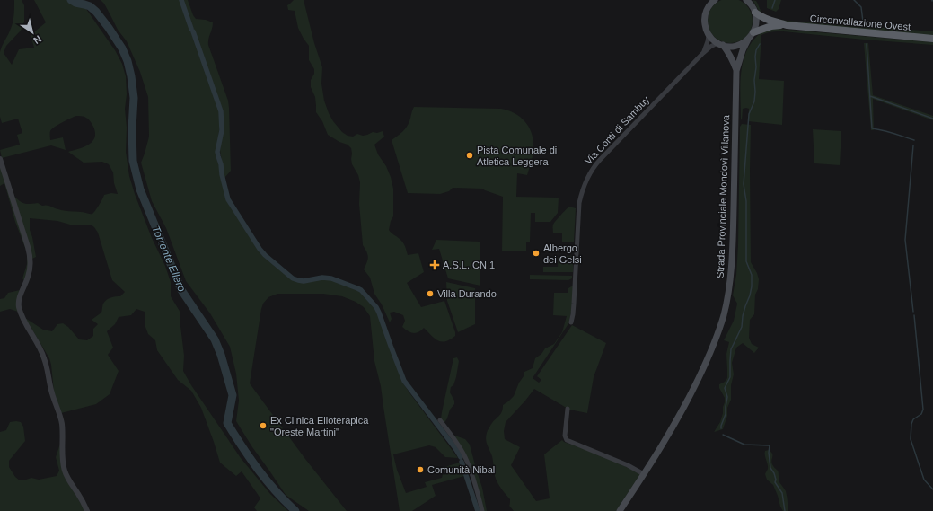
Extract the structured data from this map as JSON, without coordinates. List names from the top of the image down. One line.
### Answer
{"streets":{"highway":["Circonvallazione Ovest"],"main road":["Strada Provinciale Mondovì Villanova"],"street":["Via Conti di Sambuy"]},"crossings":[["Via Conti di Sambuy","Strada Provinciale Mondovì Villanova"]],"water":["Torrente Ellero"],"places":{"other":["Pista Comunale di Atletica Leggera","Albergo dei Gelsi","Villa Durando","Ex Clinica Elioterapica \"Oreste Martini\"","Comunità Nibal"],"health":["A.S.L. CN 1"]},"north":"bottom right"}
